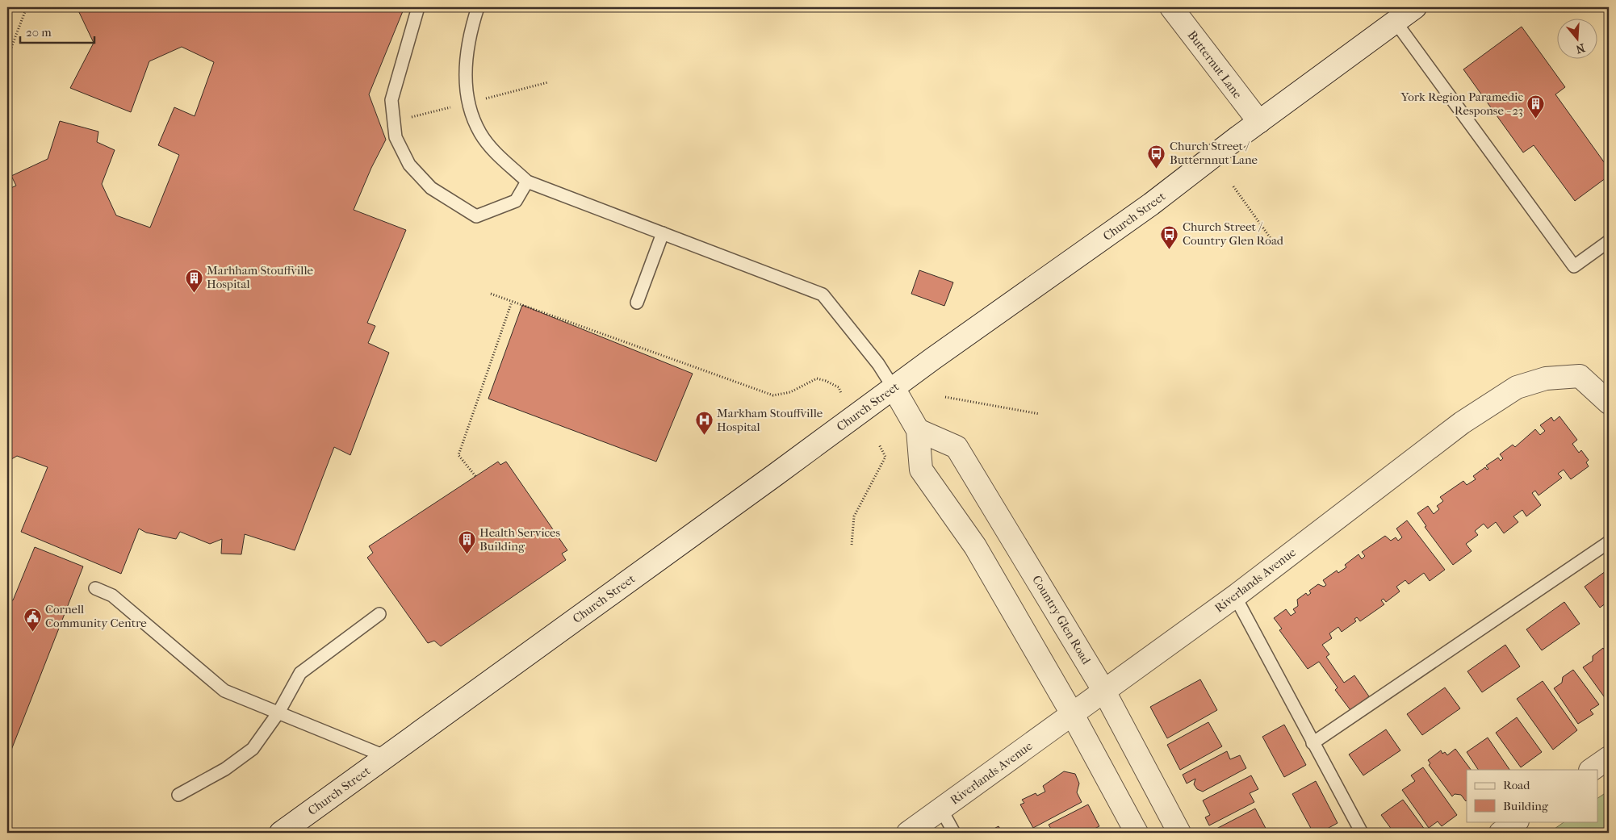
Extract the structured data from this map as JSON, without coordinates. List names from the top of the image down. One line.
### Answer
{"streets":{"street":["Butternut Lane","Church Street","Riverlands Avenue","Country Glen Road"]},"crossings":[["Butternut Lane","Church Street"],["Riverlands Avenue","Country Glen Road"]],"places":{"building":["York Region Paramedic Response - 23","Marhham Stouffville Hospital","Health Services Building"],"bus stop":["Church Street / Butternnut Lane","Church Street / Country Glen Road"],"hospital":["Markham Stouffville Hospital"],"public building":["Cornell Community Centre"]},"legend":["Road","Building"],"scale_bar":"20 m","north":"bottom"}
